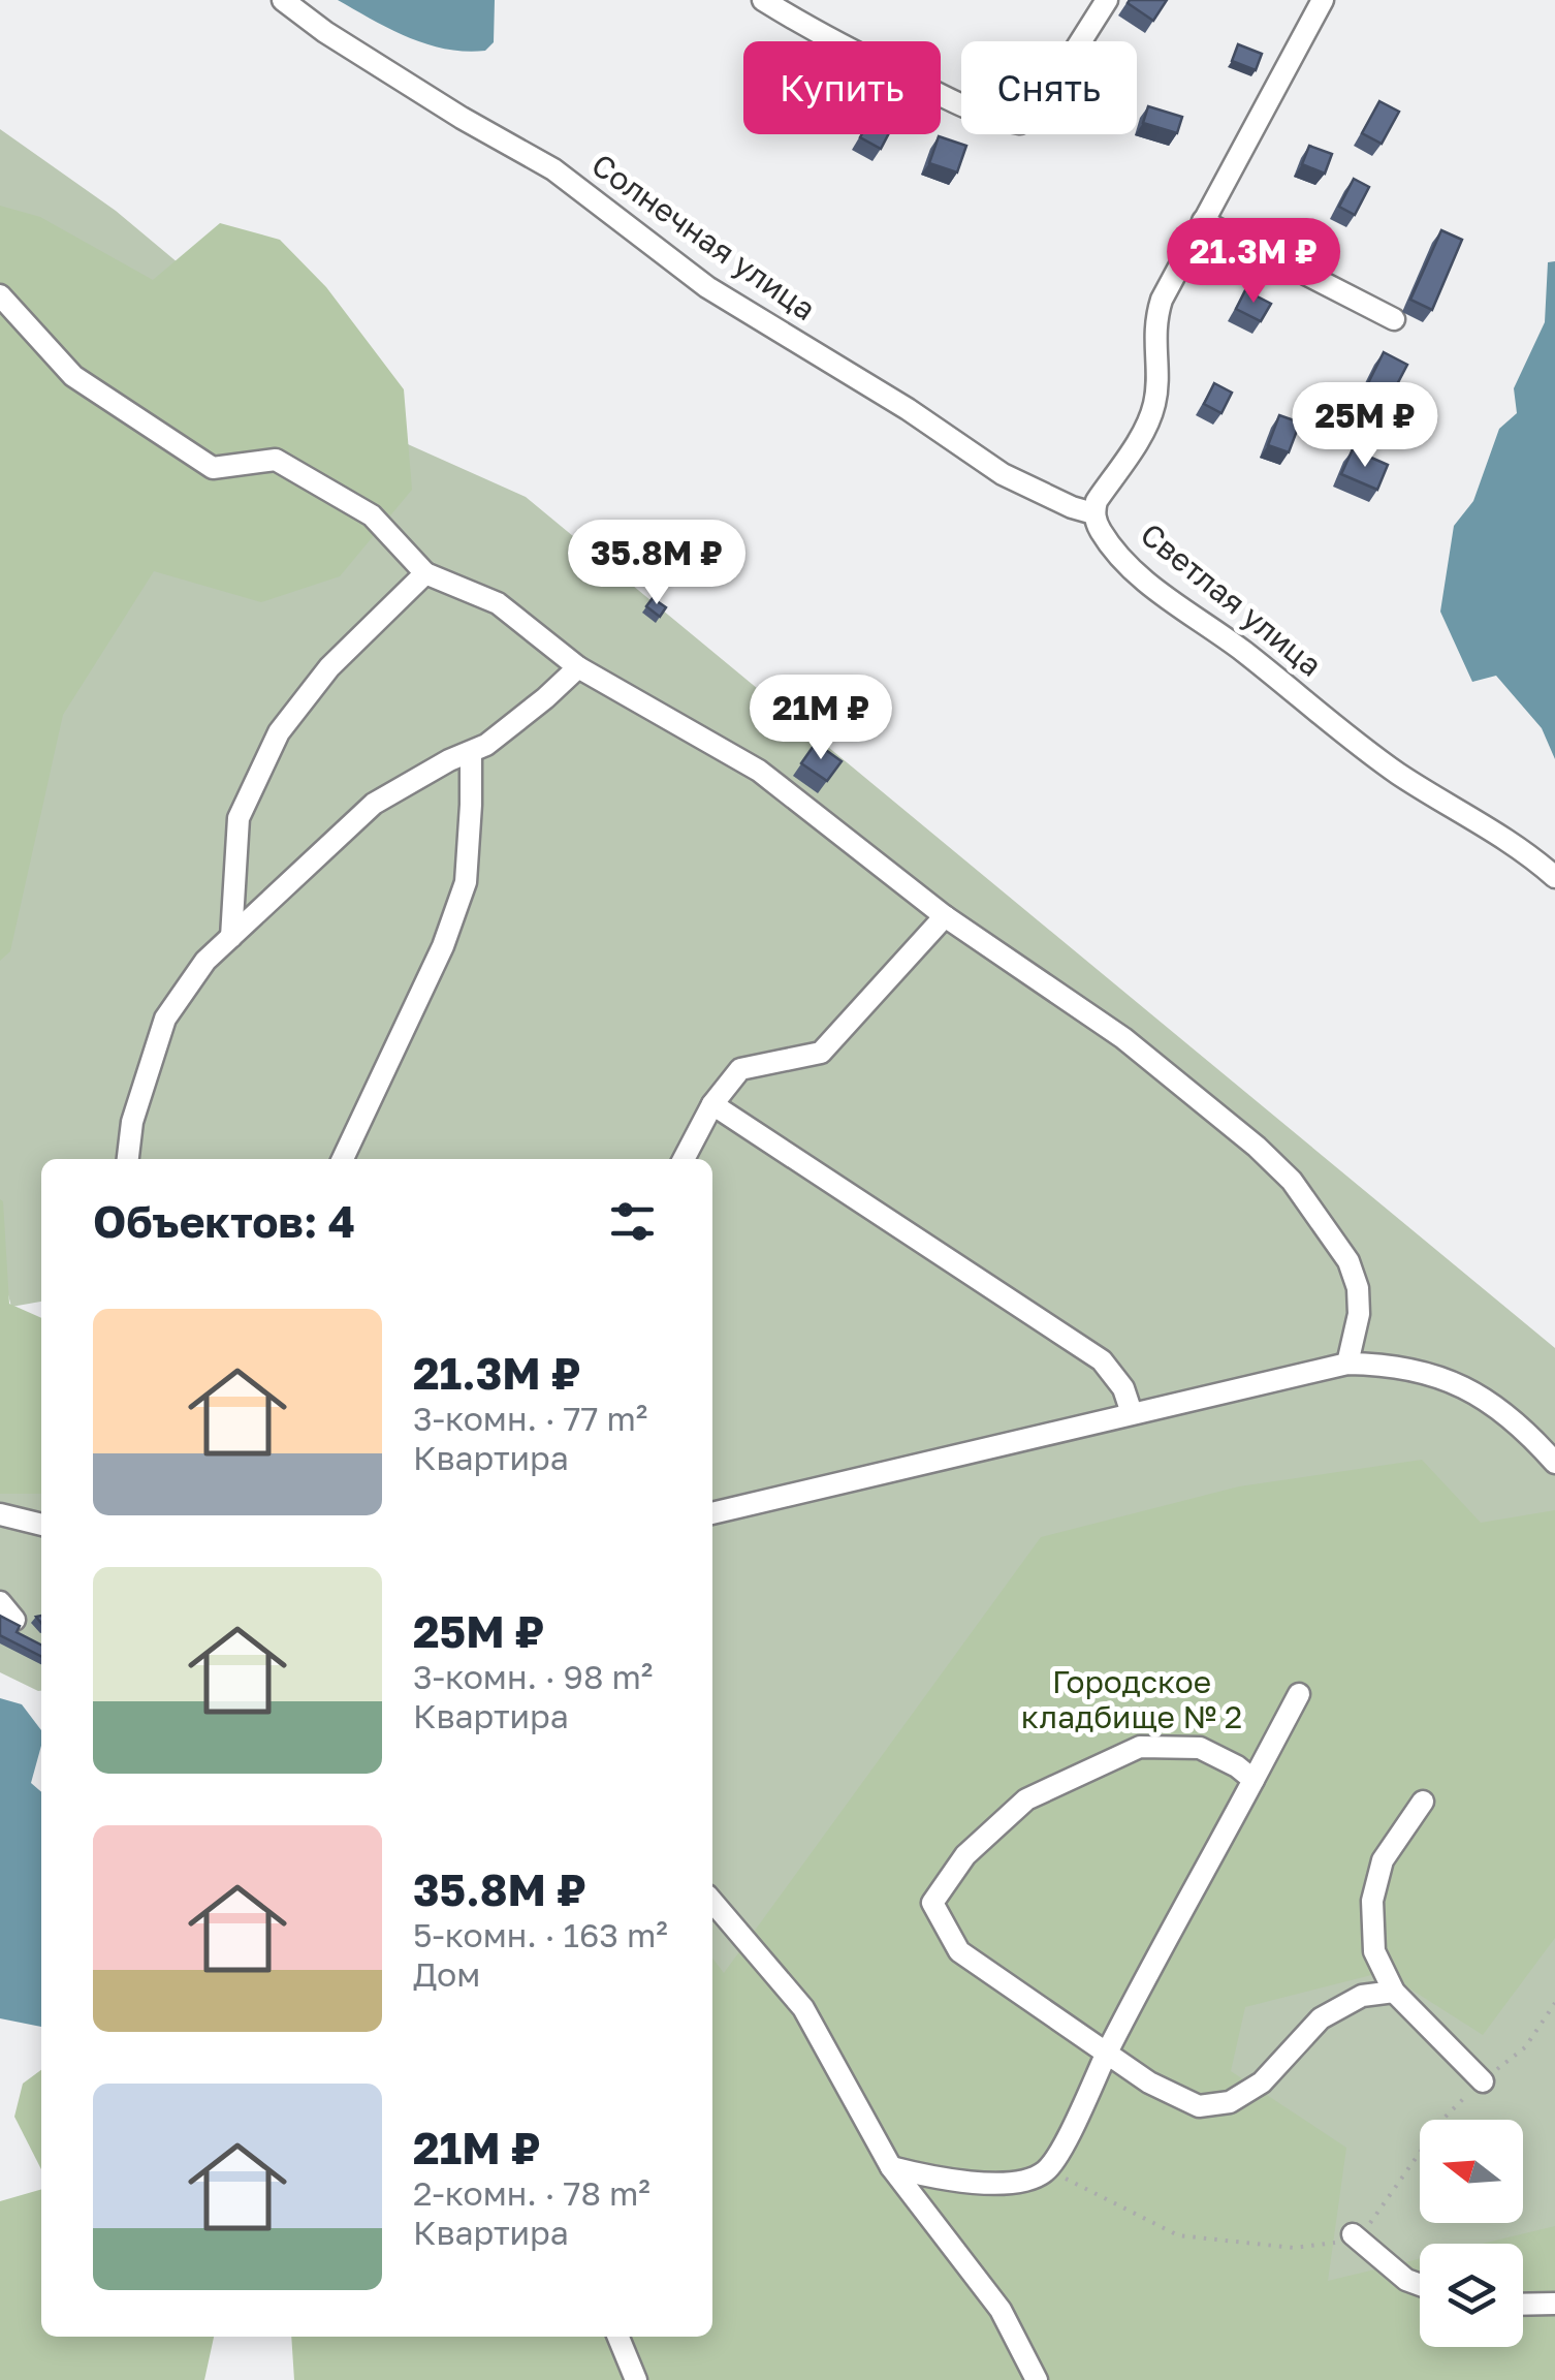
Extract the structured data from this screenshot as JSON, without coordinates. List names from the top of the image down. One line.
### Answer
{"streets":{"street":["Солнечная улица","Светлая улица"]},"crossings":[["Солнечная улица","Светлая улица"]],"parks":["Городское кладбище № 2"],"north":"left","page":{"chip":["Купить","Снять"],"price":["21.3M ₽","25M ₽","35.8M ₽","21M ₽"],"heading":"Объектов: 4","list":[{"name":"21.3M ₽","note":"3-комн. · 77 m² · Квартира"},{"name":"25M ₽","note":"3-комн. · 98 m² · Квартира"},{"name":"35.8M ₽","note":"5-комн. · 163 m² · Дом"},{"name":"21M ₽","note":"2-комн. · 78 m² · Квартира"}]}}
